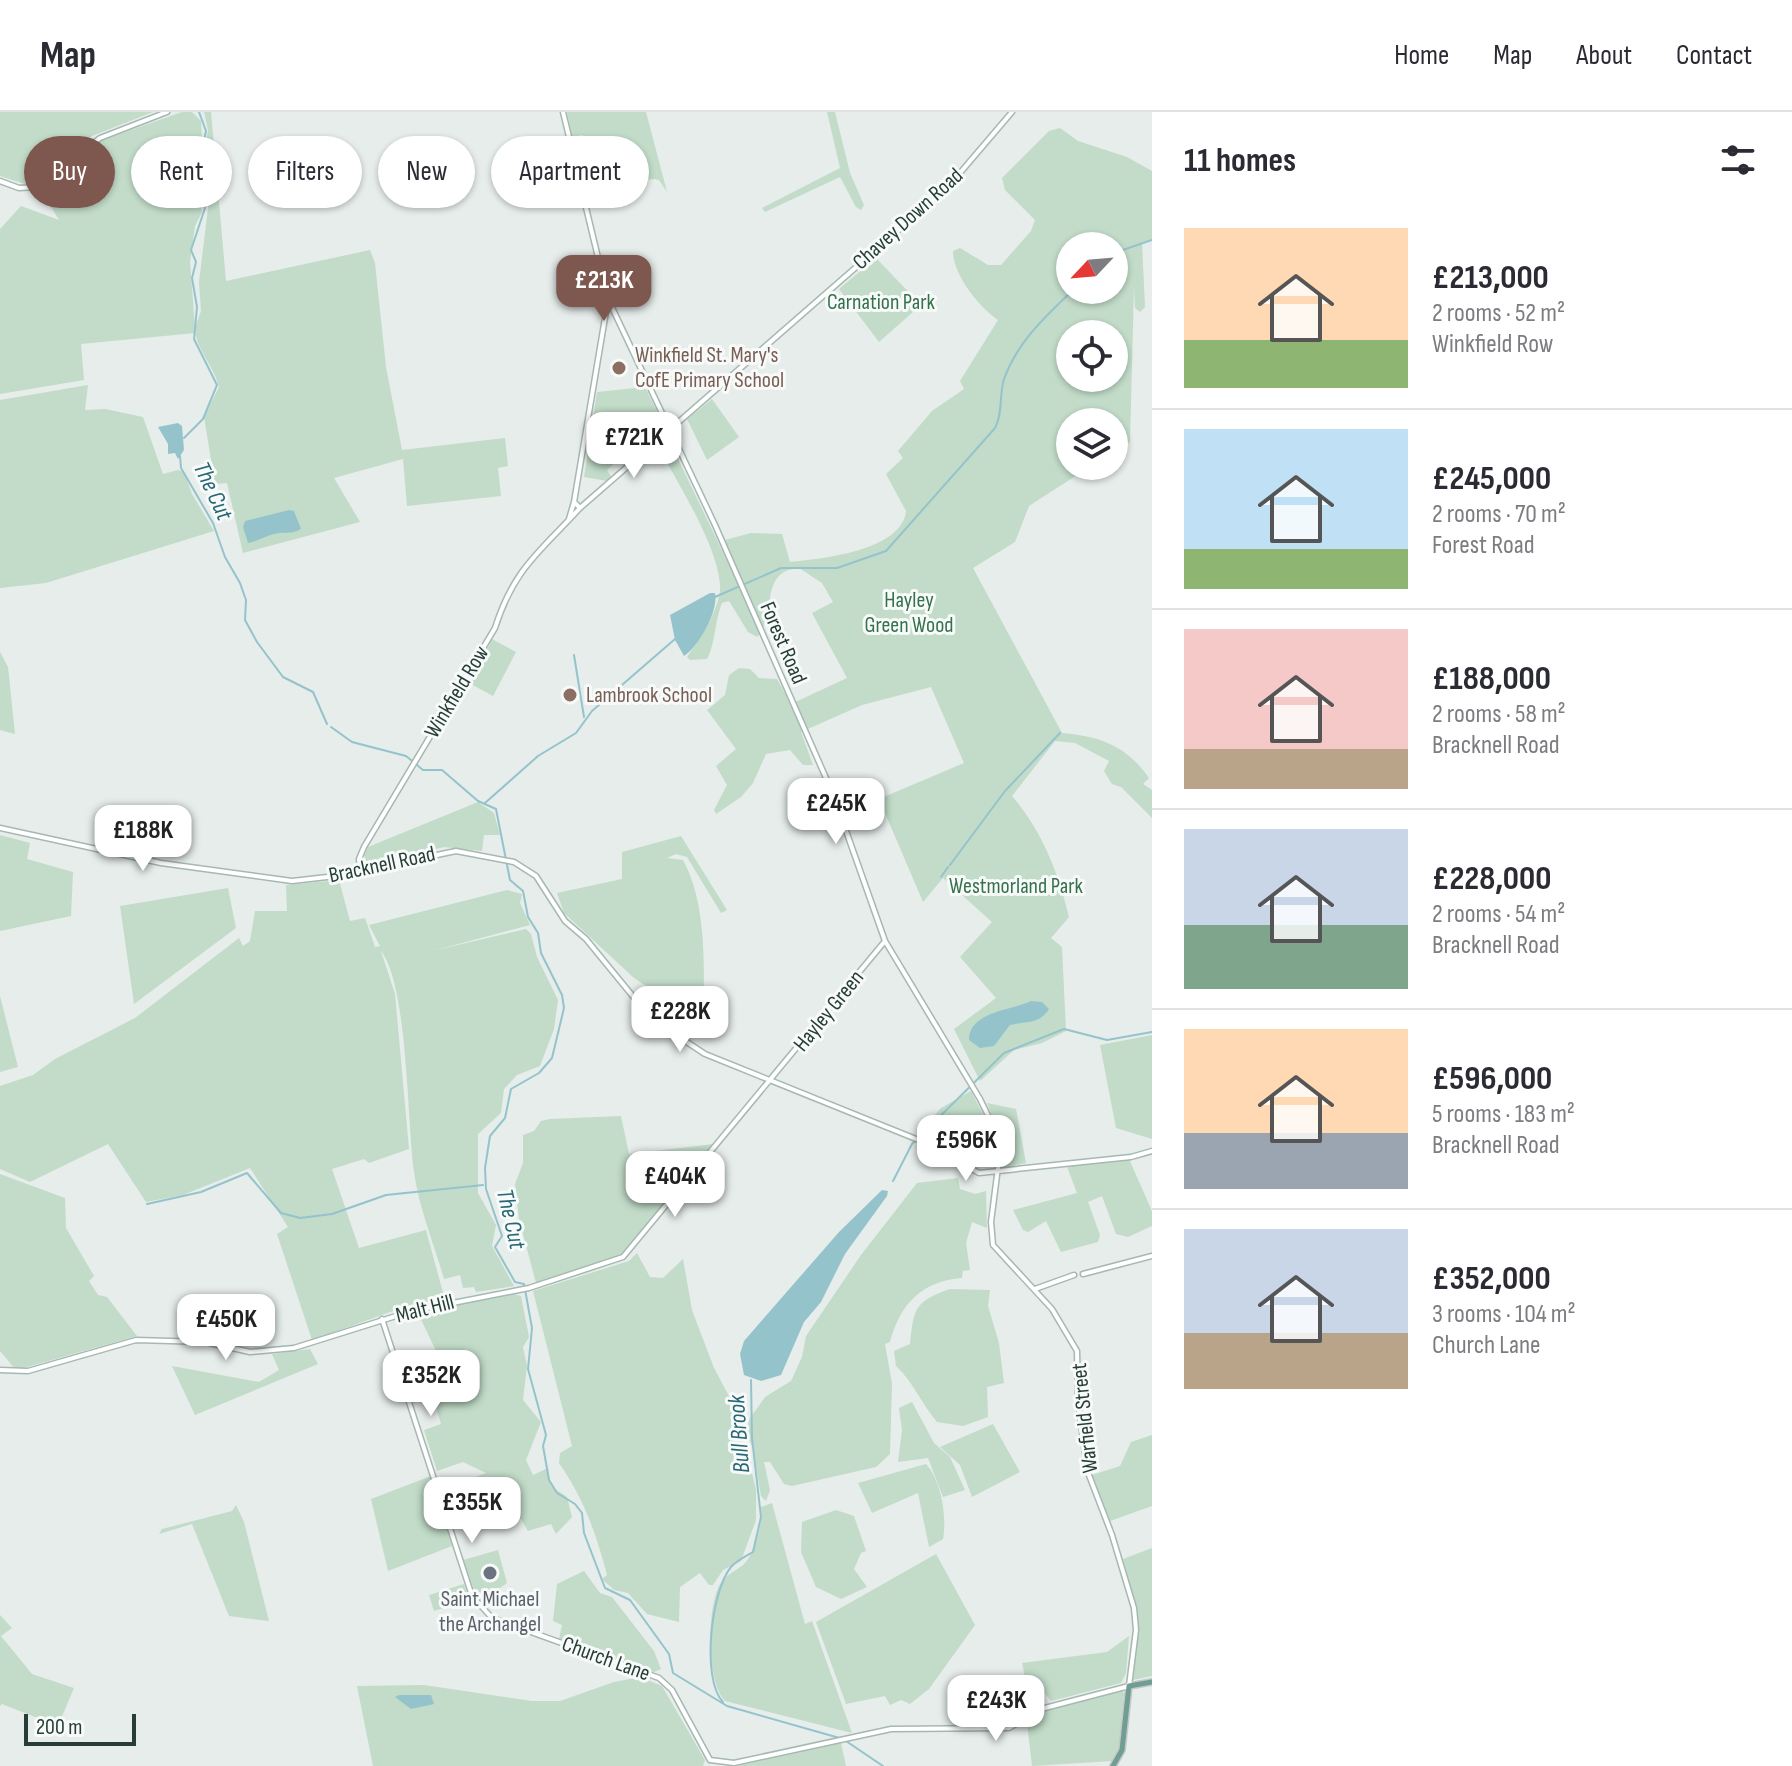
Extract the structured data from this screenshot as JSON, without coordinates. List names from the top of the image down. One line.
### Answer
{"streets":{"main road":["Chavey Down Road","Forest Road","Winkfield Row","Bracknell Road","Hayley Green","Malt Hill","Warfield Street","Church Lane"]},"crossings":[["Chavey Down Road","Forest Road"],["Chavey Down Road","Winkfield Row"],["Forest Road","Winkfield Row"],["Forest Road","Bracknell Road"],["Forest Road","Hayley Green"],["Forest Road","Warfield Street"],["Winkfield Row","Bracknell Road"],["Bracknell Road","Hayley Green"],["Bracknell Road","Malt Hill"],["Bracknell Road","Warfield Street"],["Hayley Green","Malt Hill"],["Malt Hill","Church Lane"]],"water":["The Cut","Bull Brook"],"parks":["Carnation Park","Hayley Green Wood","Westmorland Park"],"places":["Winkfield St. Mary's CofE Primary School","Lambrook School","Saint Michael the Archangel"],"scale_bar":"200 m","north":"bottom left","page":{"header":"Map","nav":["Home","Map","About","Contact"],"heading":"11 homes","chip":["Buy","Rent","Filters","New","Apartment"],"list":[{"name":"£213,000","note":"2 rooms · 52 m² · Winkfield Row"},{"name":"£245,000","note":"2 rooms · 70 m² · Forest Road"},{"name":"£188,000","note":"2 rooms · 58 m² · Bracknell Road"},{"name":"£228,000","note":"2 rooms · 54 m² · Bracknell Road"},{"name":"£596,000","note":"5 rooms · 183 m² · Bracknell Road"},{"name":"£352,000","note":"3 rooms · 104 m² · Church Lane"}],"price":["£213K","£721K","£245K","£188K","£228K","£596K","£404K","£450K","£352K","£355K","£243K"],"scale":"200 m"}}
